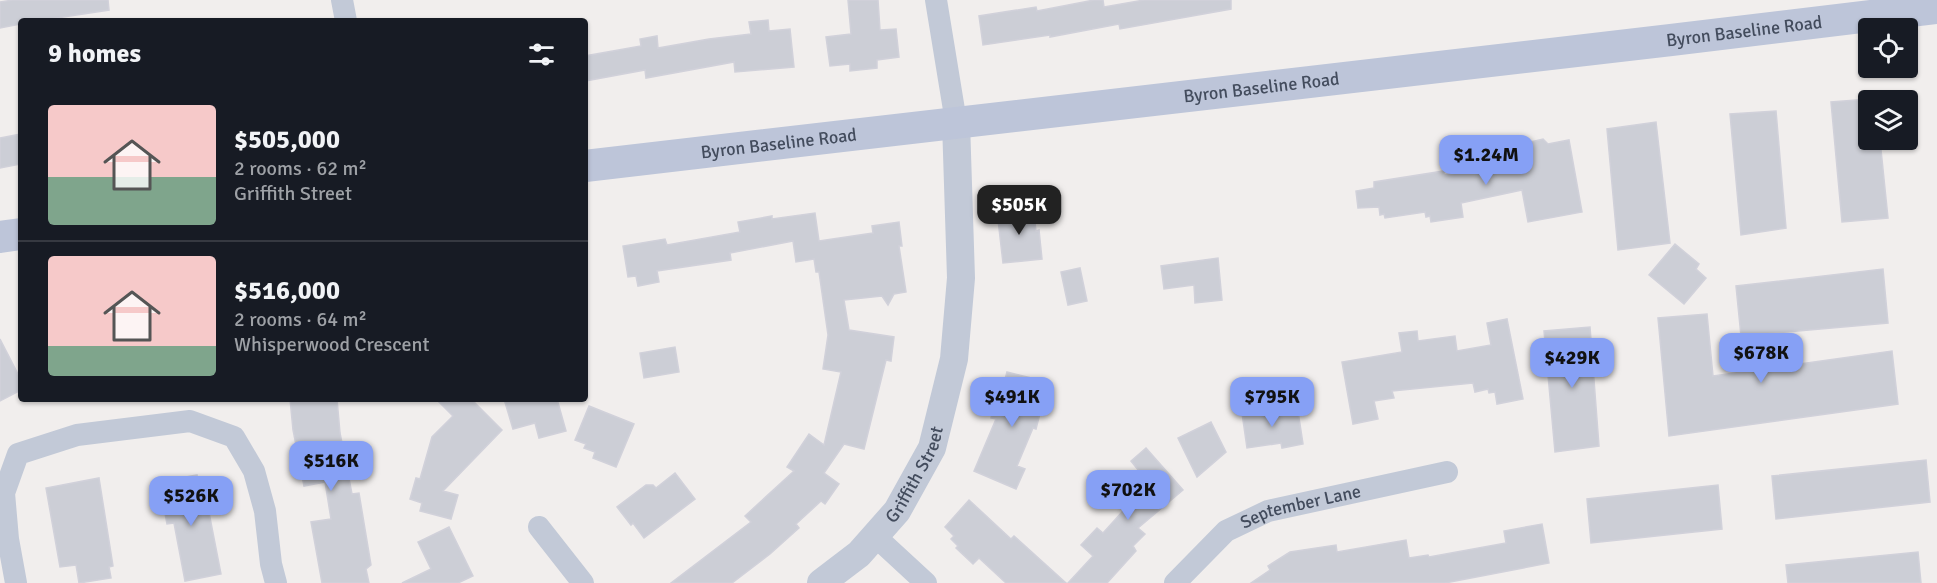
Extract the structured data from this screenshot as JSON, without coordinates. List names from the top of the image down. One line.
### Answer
{"streets":{"main road":["Byron Baseline Road"],"street":["Griffith Street","September Lane"]},"crossings":[["Byron Baseline Road","Griffith Street"]],"page":{"heading":"9 homes","list":[{"name":"$505,000","note":"2 rooms · 62 m² · Griffith Street"},{"name":"$516,000","note":"2 rooms · 64 m² · Whisperwood Crescent"}],"price":["$1.24M","$505K","$678K","$429K","$491K","$795K","$516K","$702K","$526K"]}}
